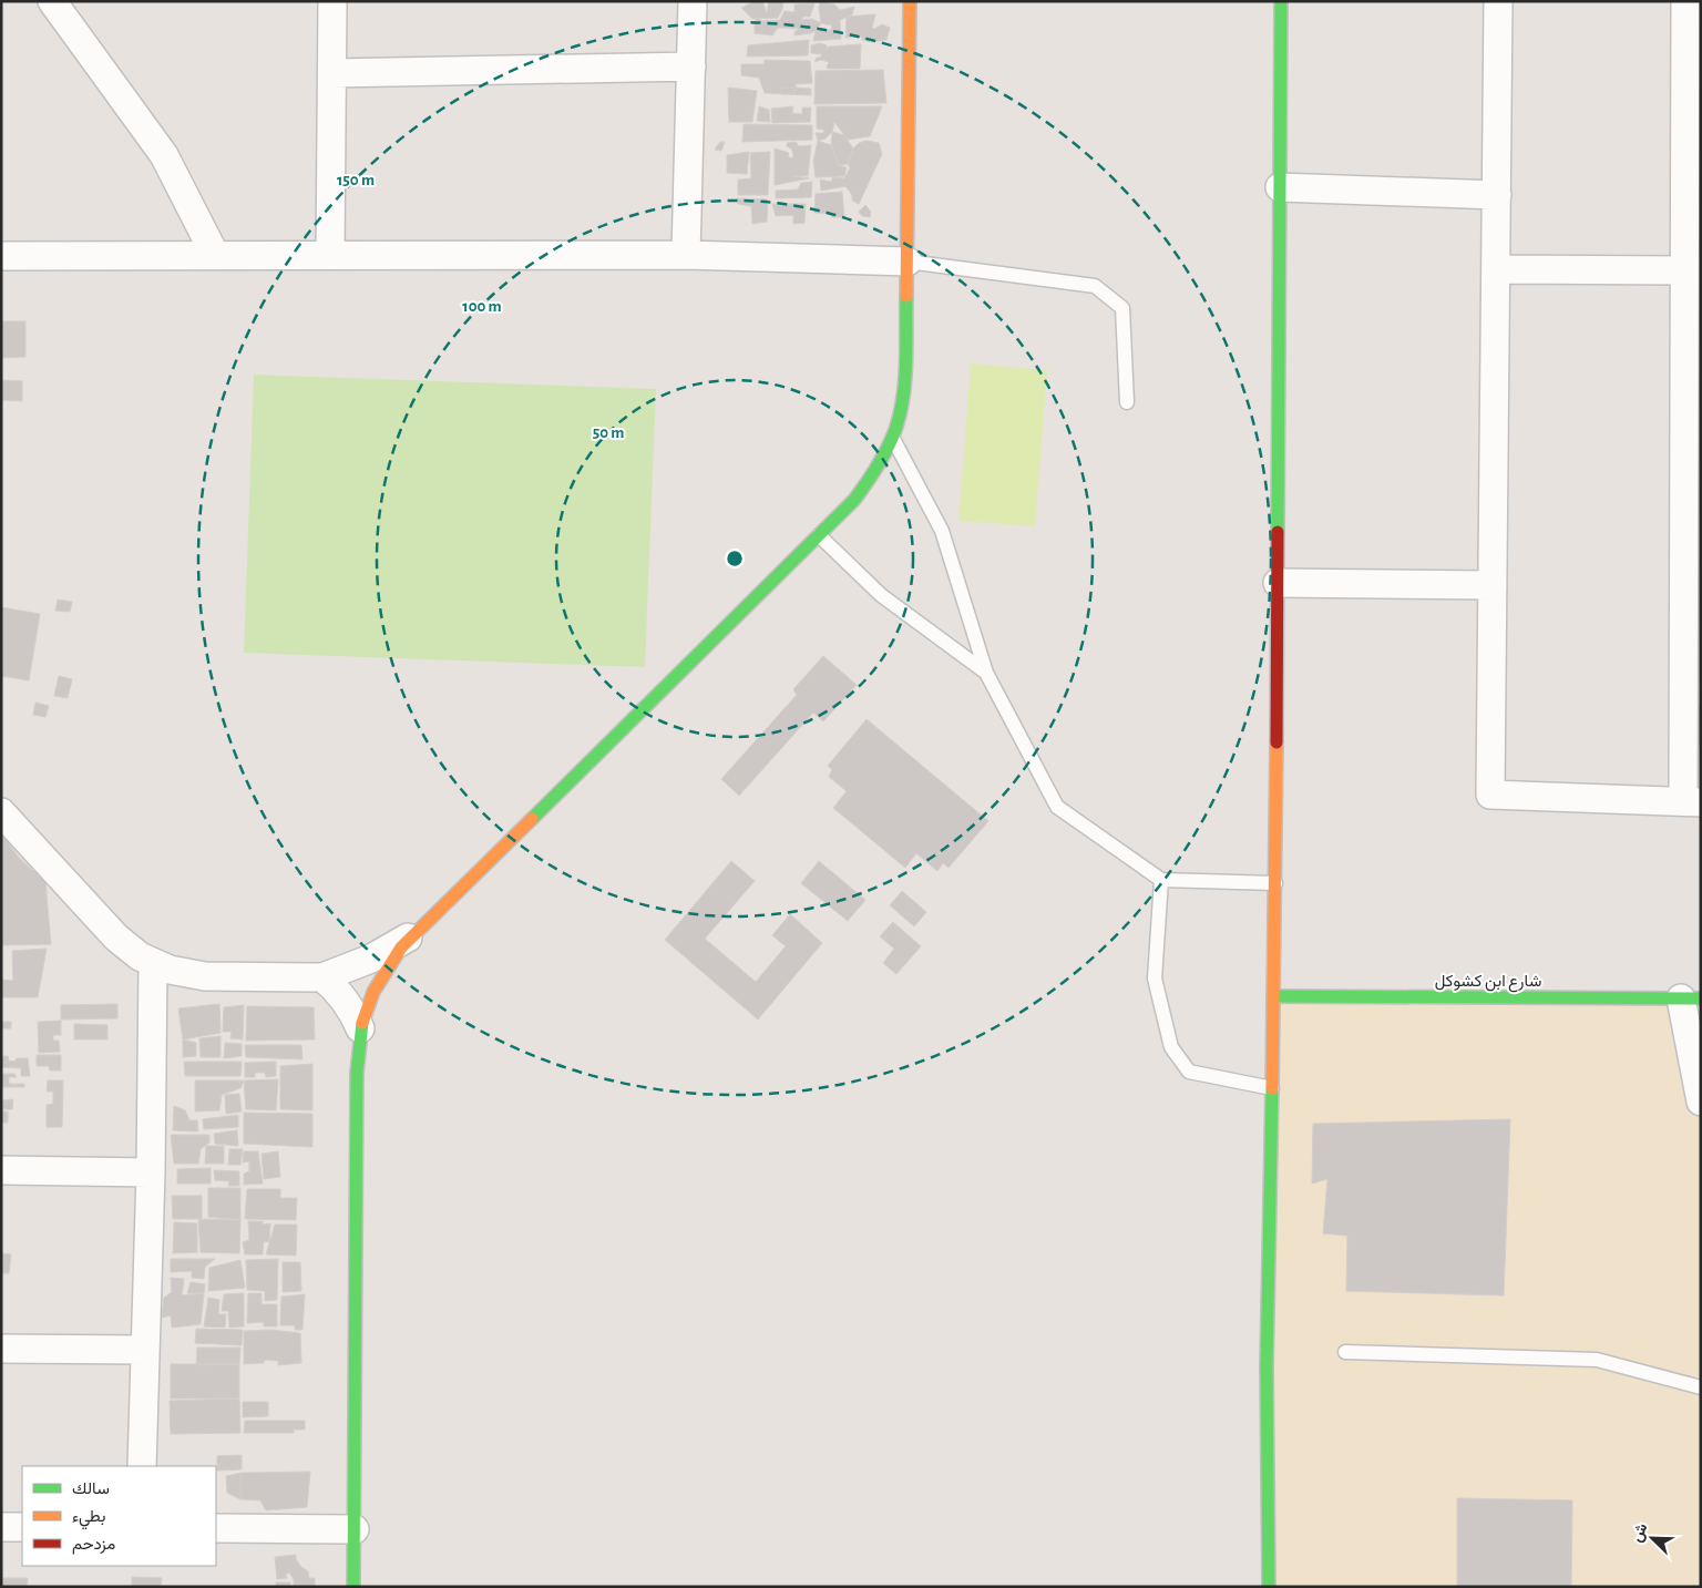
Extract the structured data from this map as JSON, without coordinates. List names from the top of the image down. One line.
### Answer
{"streets":{"street":["شارع ابن كشوكل"]},"legend":["سالك","بطيء","مزدحم"],"north":"top left","rings":["150 m","100 m","50 m"]}
